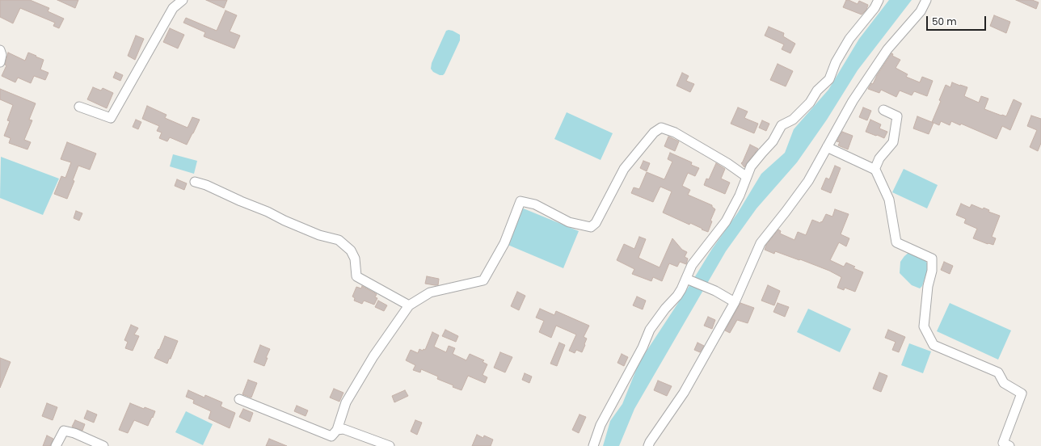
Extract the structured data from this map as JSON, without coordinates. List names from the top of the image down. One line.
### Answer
{"scale_bar":"50 m"}
